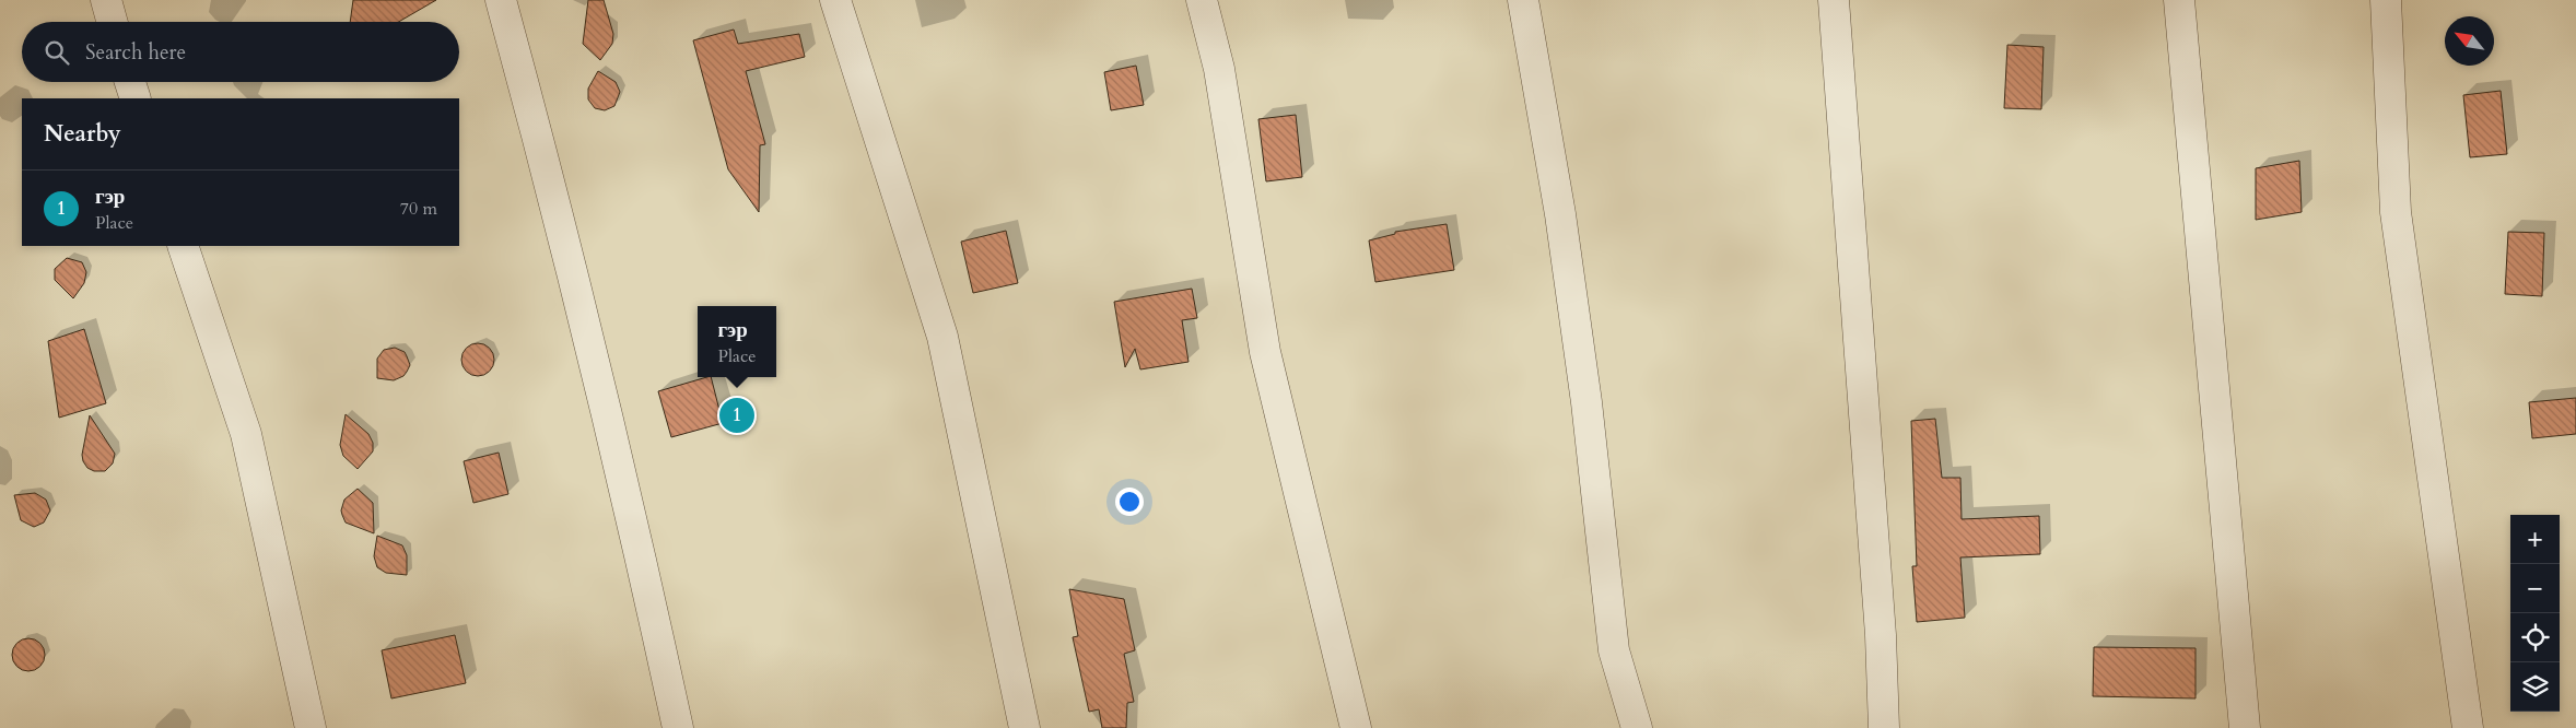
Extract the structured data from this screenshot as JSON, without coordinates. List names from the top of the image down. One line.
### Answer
{"north":"top left","page":{"search":"Search here","heading":"Nearby","list":[{"mark":"1","name":"гэр","note":"Place","value":"70 m"}],"popup":["гэр","Place"],"pins":"1","map_buttons":["+","−"]}}
